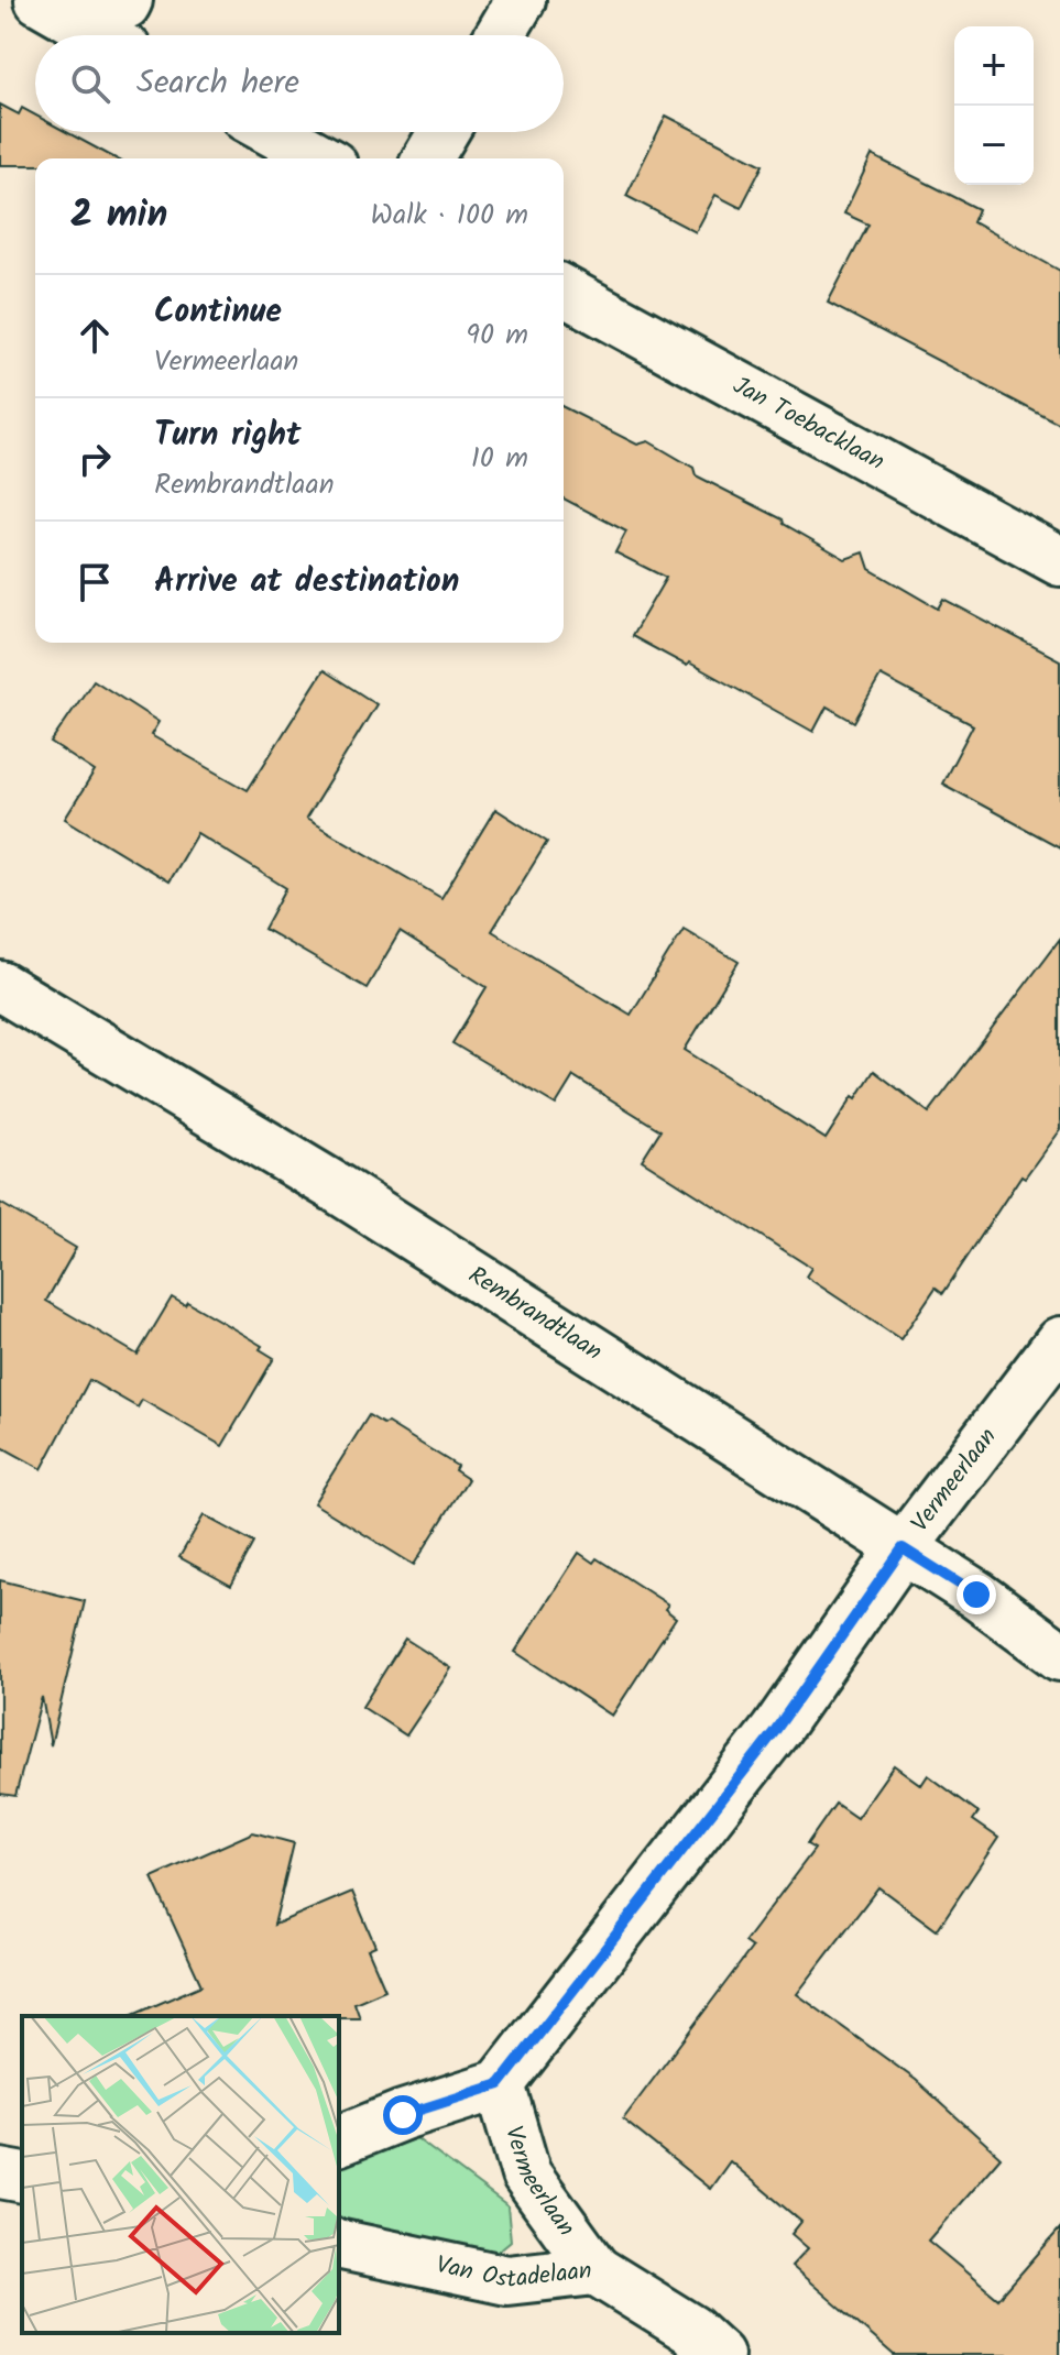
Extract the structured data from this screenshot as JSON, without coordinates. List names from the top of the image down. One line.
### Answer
{"streets":{"street":["Jan Toebacklaan","Rembrandtlaan","Vermeerlaan","Van Ostadelaan"]},"crossings":[["Rembrandtlaan","Vermeerlaan"],["Vermeerlaan","Van Ostadelaan"]],"page":{"map_buttons":["+","−"],"search":"Search here","heading":["2 min","Walk · 100 m"],"list":[["Continue","Vermeerlaan","90 m"],["Turn right","Rembrandtlaan","10 m"],"Arrive at destination"]}}
